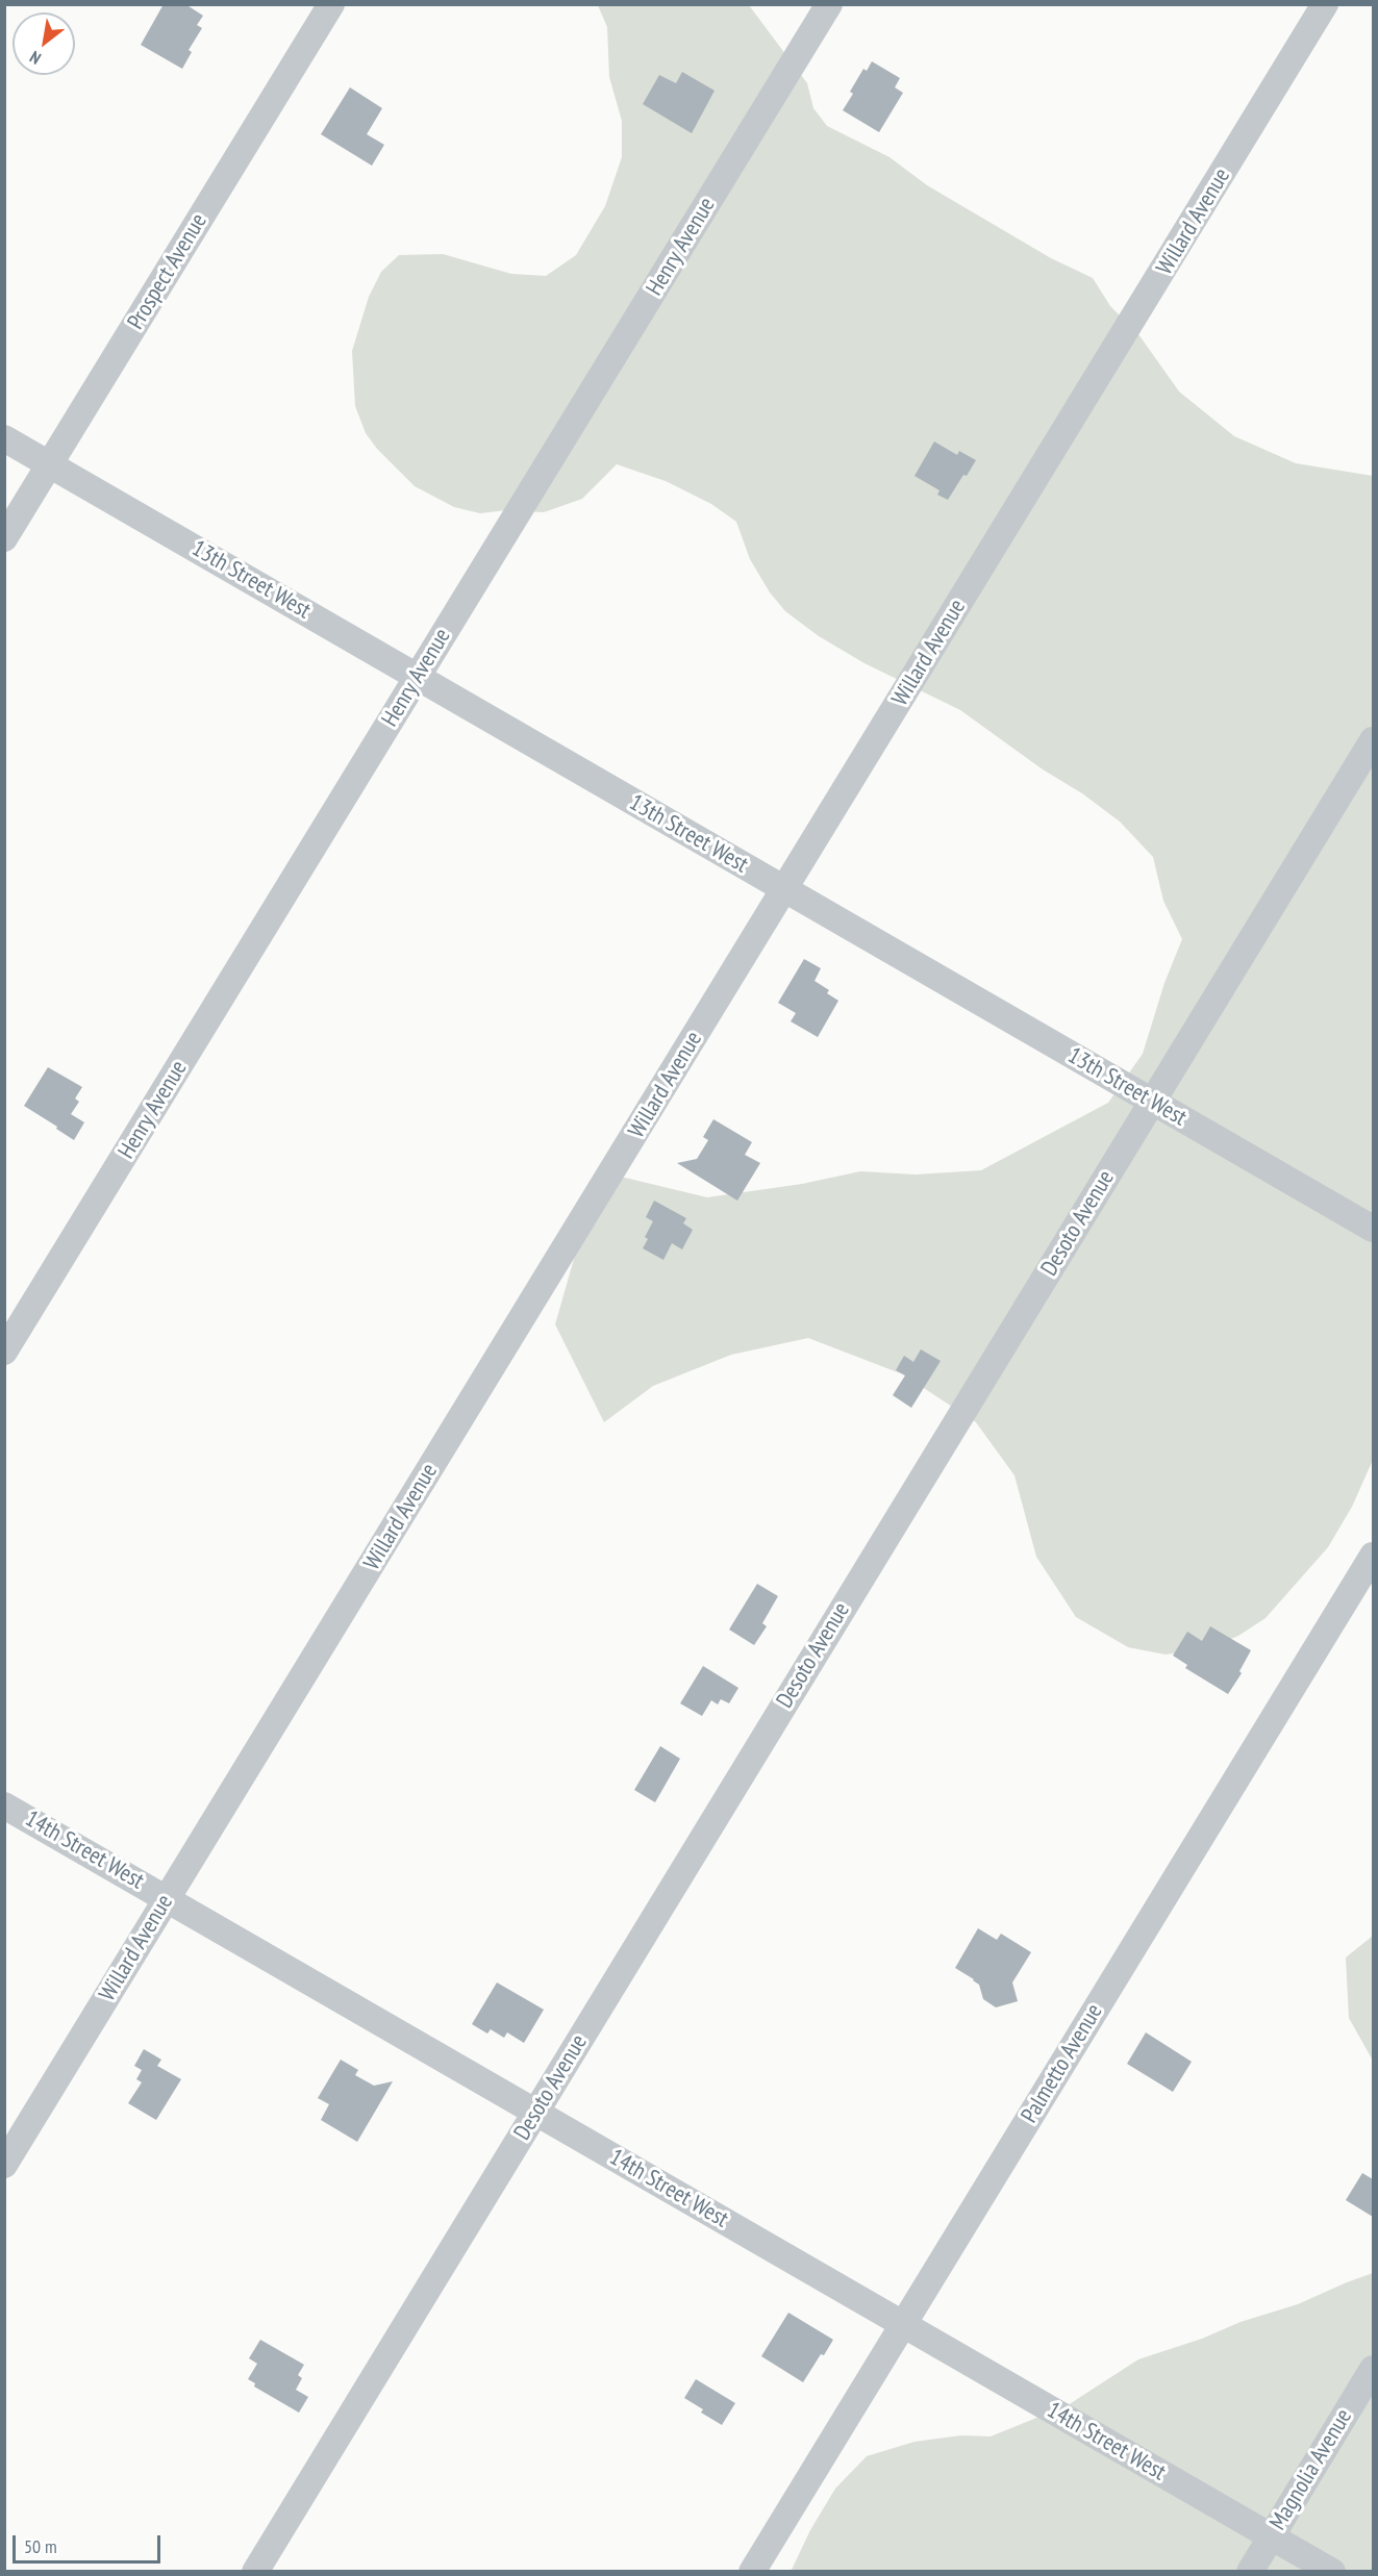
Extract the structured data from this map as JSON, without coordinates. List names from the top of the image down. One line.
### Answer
{"streets":{"street":["Willard Avenue","Henry Avenue","Prospect Avenue","13th Street West","Desoto Avenue","14th Street West","Palmetto Avenue","Magnolia Avenue"]},"crossings":[["Willard Avenue","13th Street West"],["Willard Avenue","14th Street West"],["Henry Avenue","13th Street West"],["Prospect Avenue","13th Street West"],["13th Street West","Desoto Avenue"],["Desoto Avenue","14th Street West"],["14th Street West","Palmetto Avenue"],["14th Street West","Magnolia Avenue"]],"scale_bar":"50 m","north":"bottom left"}
